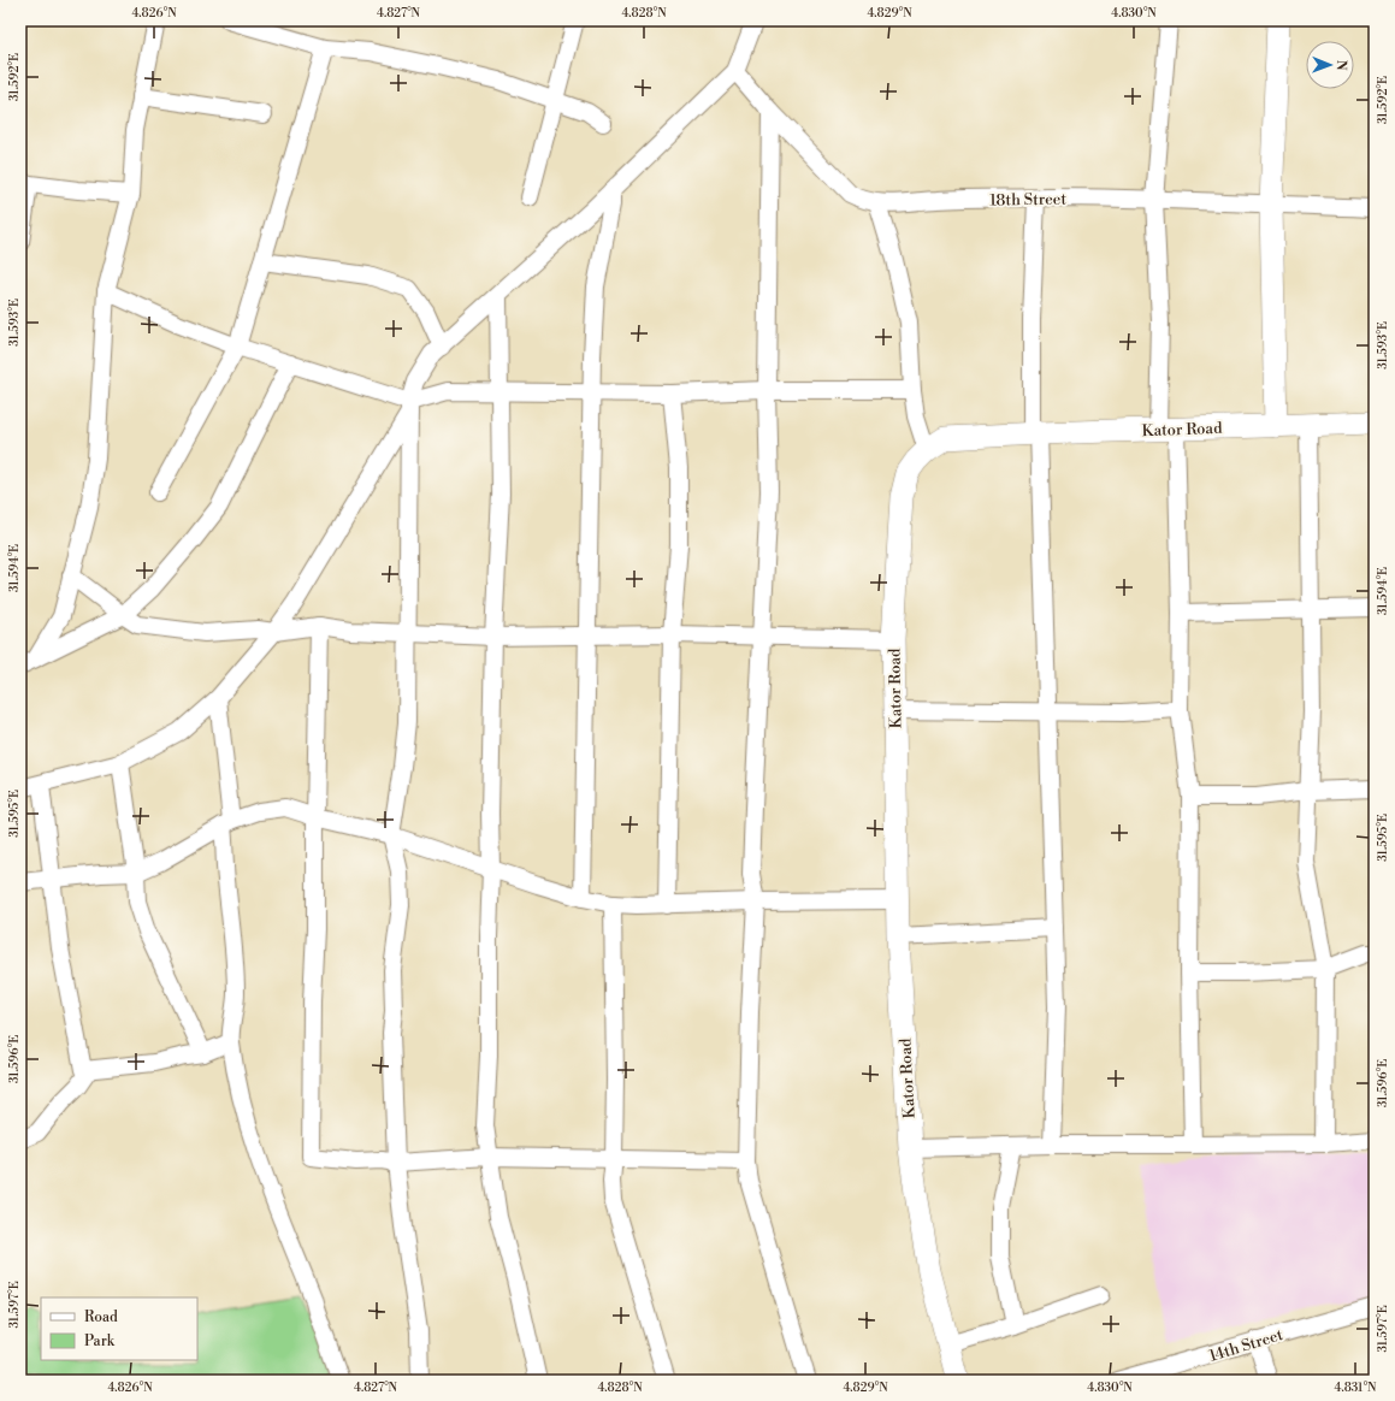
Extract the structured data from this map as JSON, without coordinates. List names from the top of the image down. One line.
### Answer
{"streets":{"main road":["Kator Road"],"street":["18th Street","14th Street"]},"legend":["Road","Park"],"north":"right","coordinates":["4.826°N","4.827°N","4.828°N","4.829°N","4.830°N","31.592°E","31.593°E","31.594°E","31.595°E","31.596°E","31.597°E","4.831°N"]}
